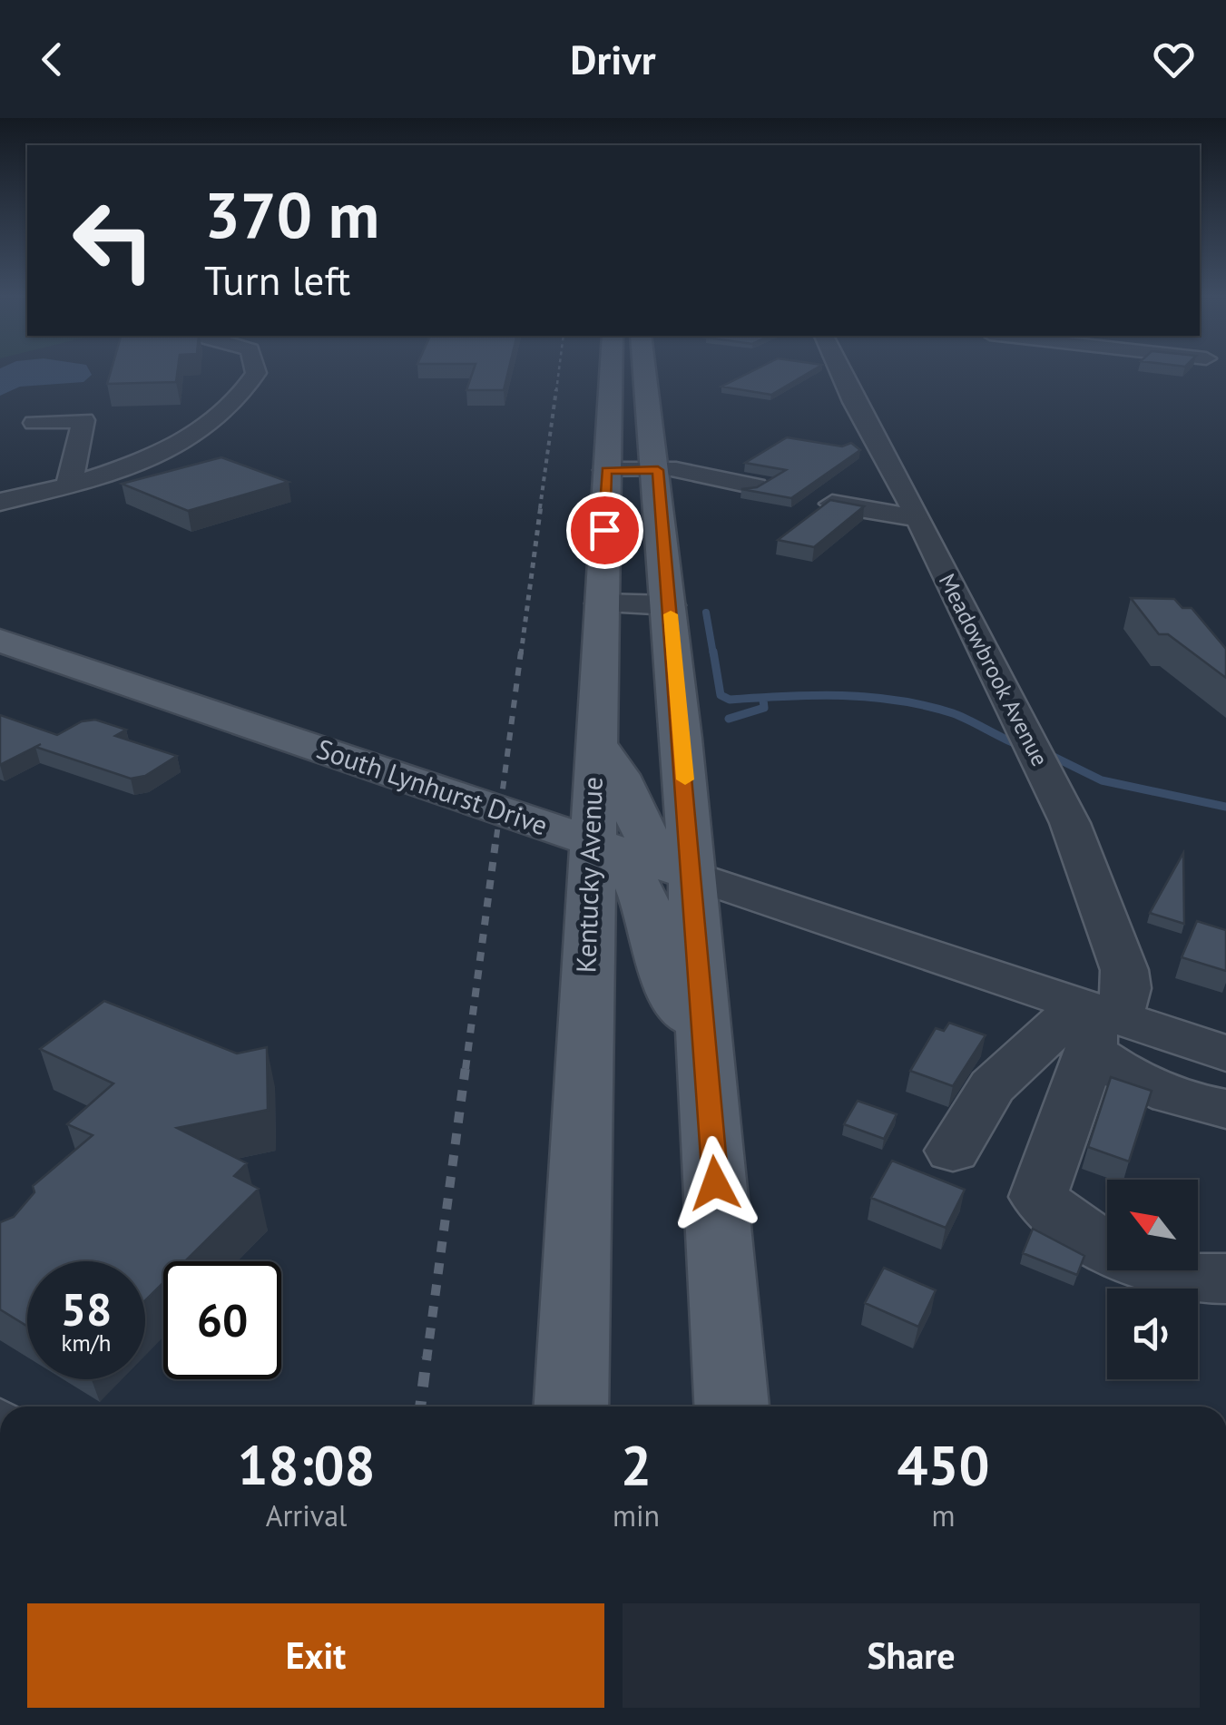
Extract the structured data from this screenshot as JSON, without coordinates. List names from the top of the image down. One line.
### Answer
{"streets":{"main road":["South Lynhurst Drive","Kentucky Avenue"],"street":["Meadowbrook Avenue"]},"crossings":[["Meadowbrook Avenue","South Lynhurst Drive"],["South Lynhurst Drive","Kentucky Avenue"]],"north":"top left","page":{"header":"Drivr","turn":["370 m","Turn left"],"speed":"58 km/h","limit":"60","eta":["18:08","Arrival","2","min","450","m"],"buttons":["Exit","Share"]}}
